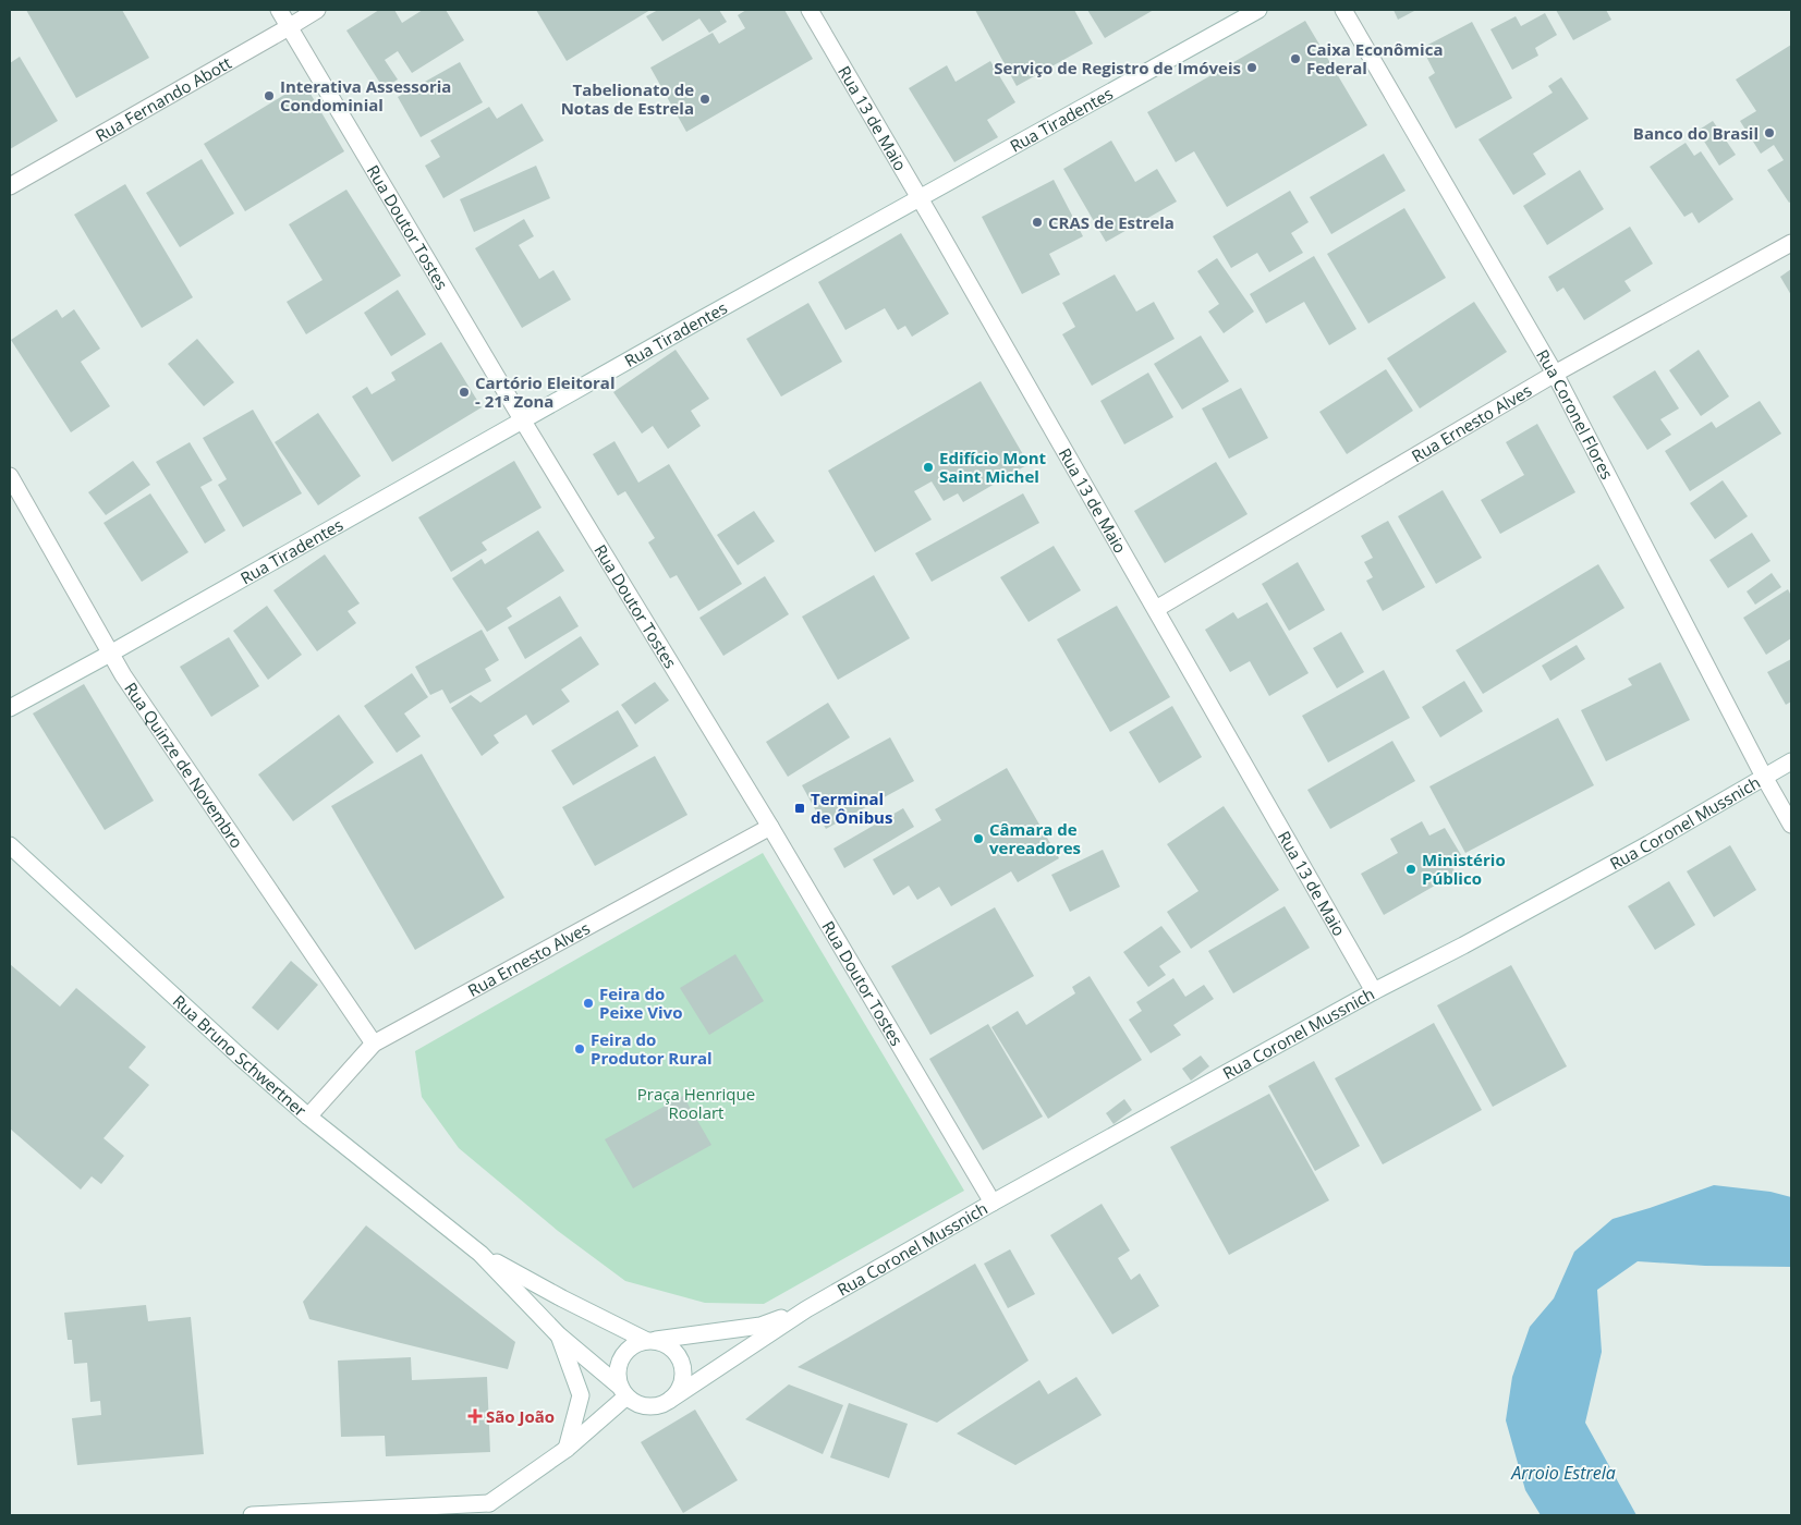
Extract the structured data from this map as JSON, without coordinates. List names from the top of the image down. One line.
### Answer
{"streets":{"street":["Rua Fernando Abott","Rua 13 de Maio","Rua Tiradentes","Rua Doutor Tostes","Rua Coronel Flores","Rua Ernesto Alves","Rua Quinze de Novembro","Rua Coronel Mussnich","Rua Bruno Schwertner"]},"crossings":[["Rua Fernando Abott","Rua Doutor Tostes"],["Rua 13 de Maio","Rua Tiradentes"],["Rua 13 de Maio","Rua Ernesto Alves"],["Rua 13 de Maio","Rua Coronel Mussnich"],["Rua Tiradentes","Rua Doutor Tostes"],["Rua Tiradentes","Rua Quinze de Novembro"],["Rua Doutor Tostes","Rua Ernesto Alves"],["Rua Doutor Tostes","Rua Coronel Mussnich"],["Rua Coronel Flores","Rua Ernesto Alves"],["Rua Coronel Flores","Rua Coronel Mussnich"],["Rua Ernesto Alves","Rua Quinze de Novembro"],["Rua Ernesto Alves","Rua Bruno Schwertner"],["Rua Coronel Mussnich","Rua Bruno Schwertner"]],"water":["Arroio Estrela"],"parks":["Praça Henrique Roolart"],"places":{"other":["Caixa Econômica Federal","Serviço de Registro de Imóveis","Interativa Assessoria Condominial","Tabelionato de Notas de Estrela","Banco do Brasil","CRAS de Estrela","Cartório Eleitoral - 21ª Zona","Edifício Mont Saint Michel","Câmara de vereadores","Ministério Público","Feira do Peixe Vivo","Feira do Produtor Rural"],"transit":["Terminal de Ônibus"],"health":["São João"]}}
